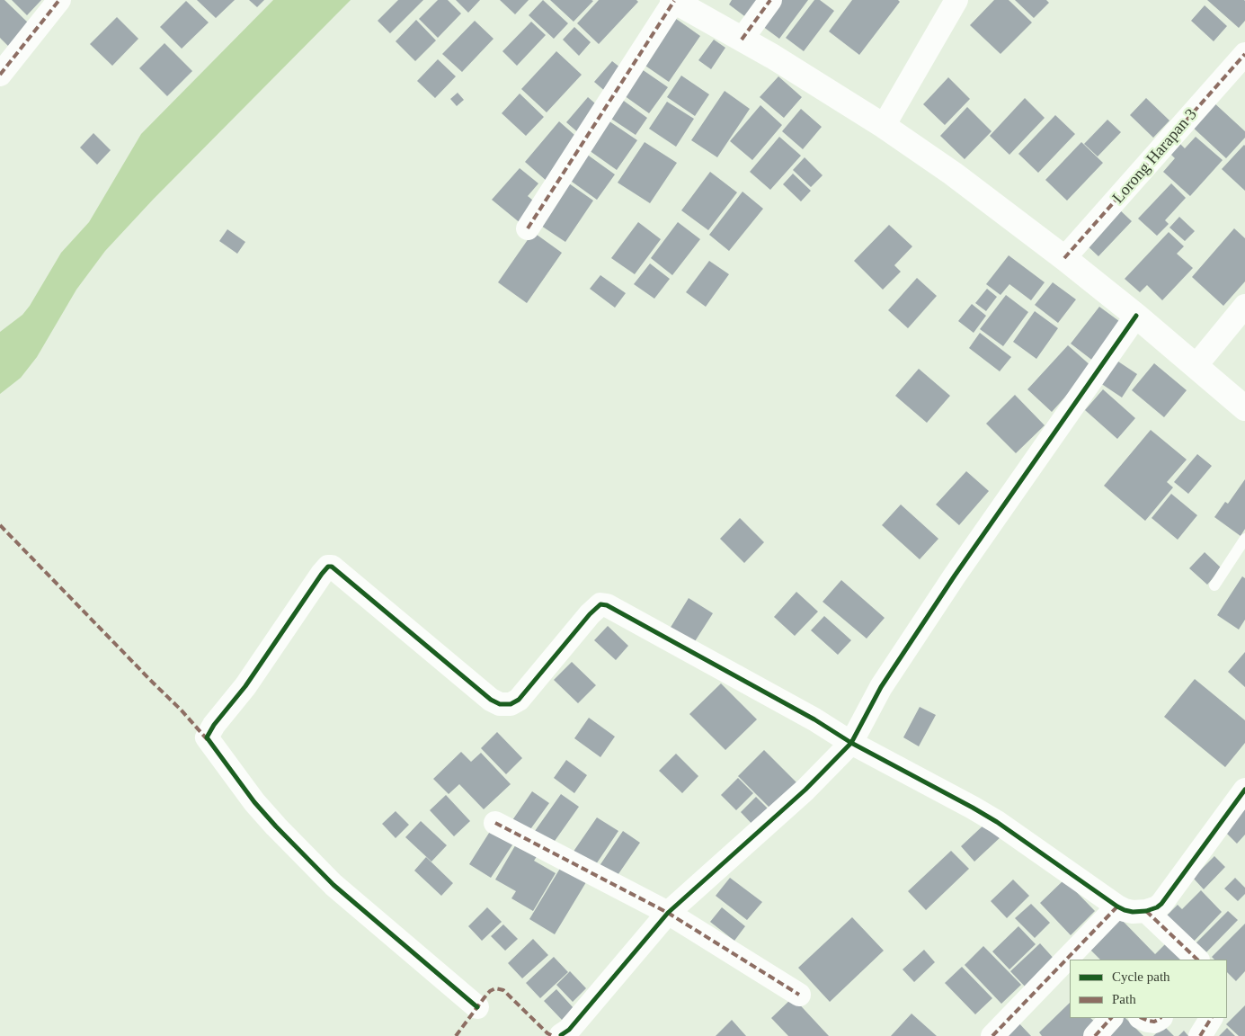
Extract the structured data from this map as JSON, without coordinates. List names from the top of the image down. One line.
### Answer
{"streets":{"street":["Lorong Harapan 3"]},"legend":["Cycle path","Path"]}
